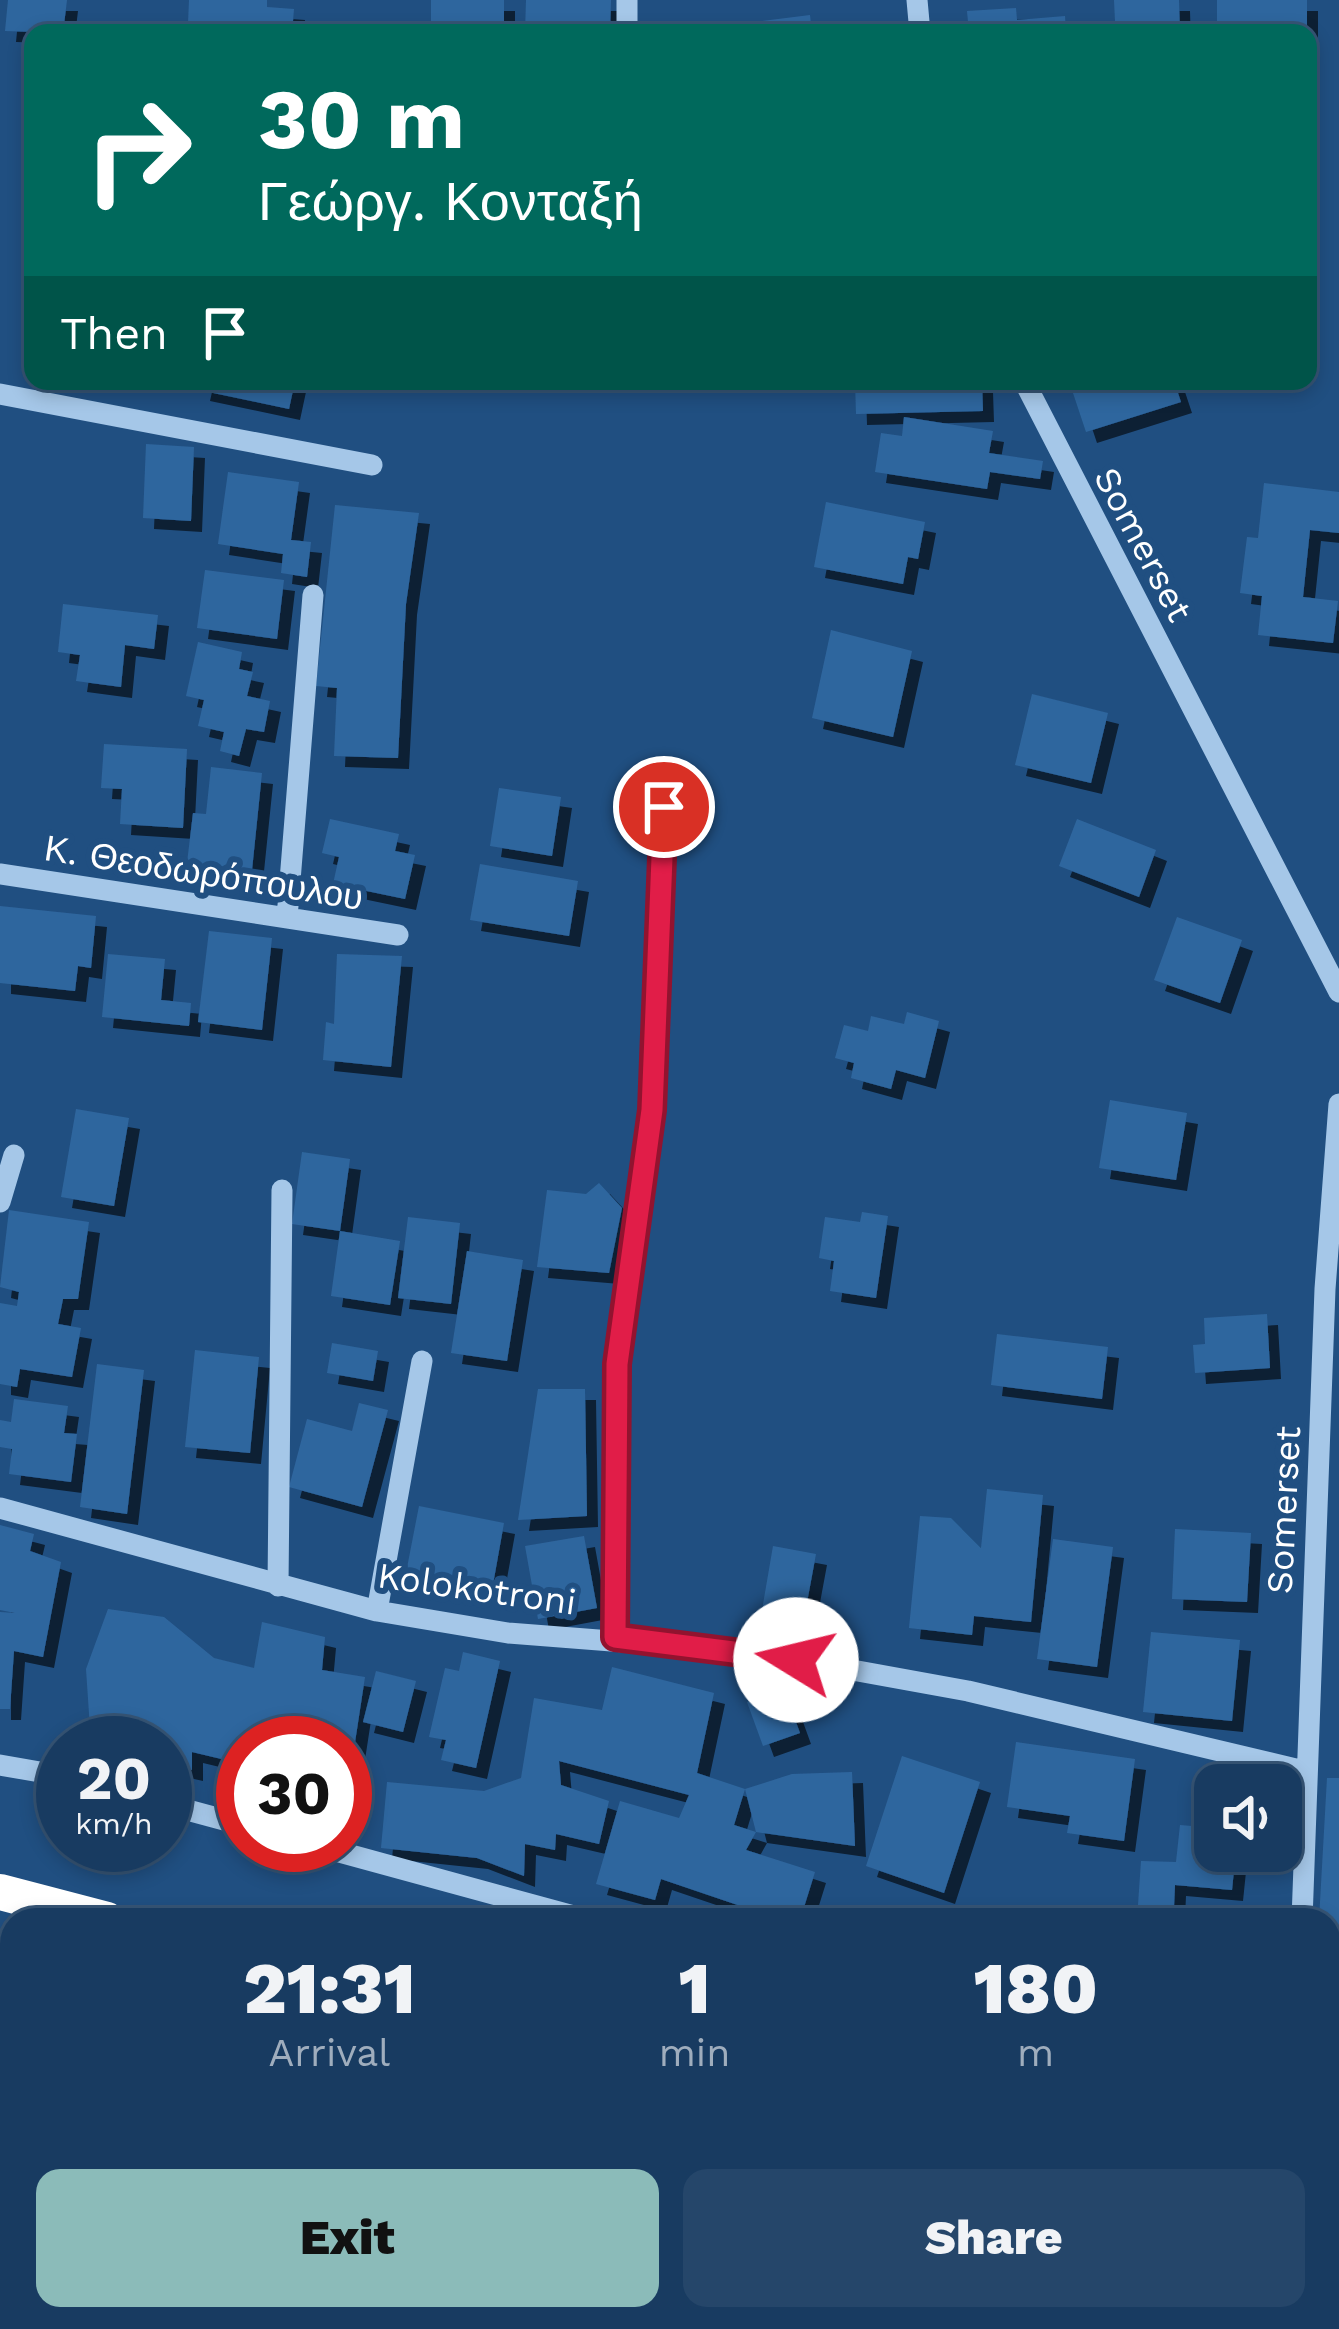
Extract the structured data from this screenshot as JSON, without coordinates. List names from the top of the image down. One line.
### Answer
{"streets":{"street":["Somerset","Κ. Θεοδωρόπουλου","Kolokotroni"]},"crossings":[["Somerset","Kolokotroni"]],"page":{"turn":["30 m","Γεώργ. Κονταξή"],"then":"Then","speed":"20 km/h","limit":"30","eta":["21:31","Arrival","1","min","180","m"],"buttons":["Exit","Share"]}}
